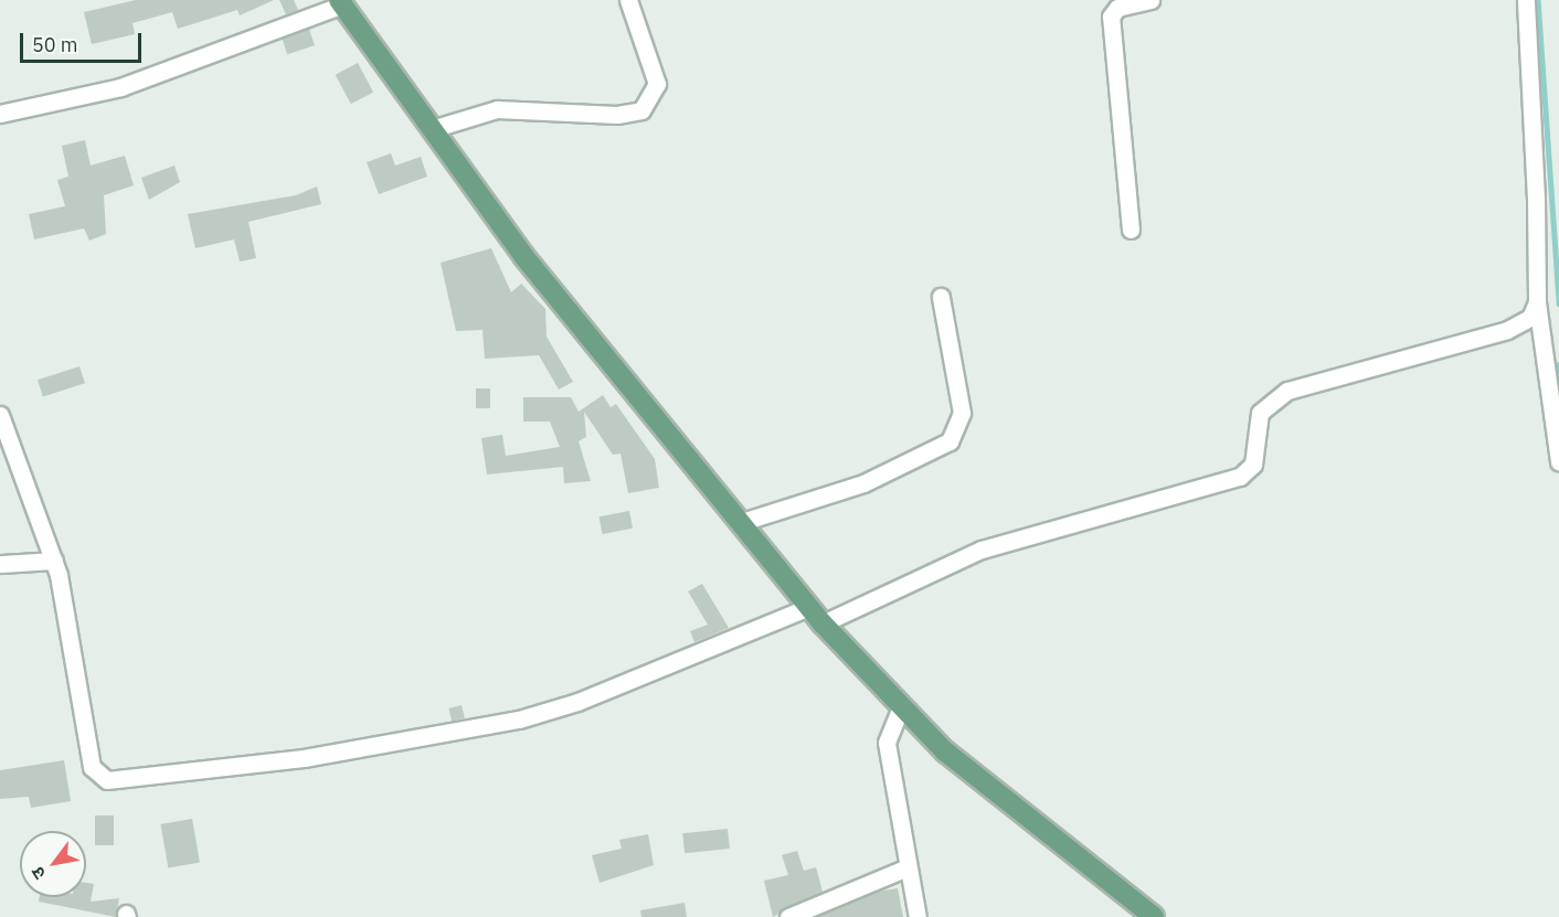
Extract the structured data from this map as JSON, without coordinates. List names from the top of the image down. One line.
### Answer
{"scale_bar":"50 m","north":"bottom left"}
